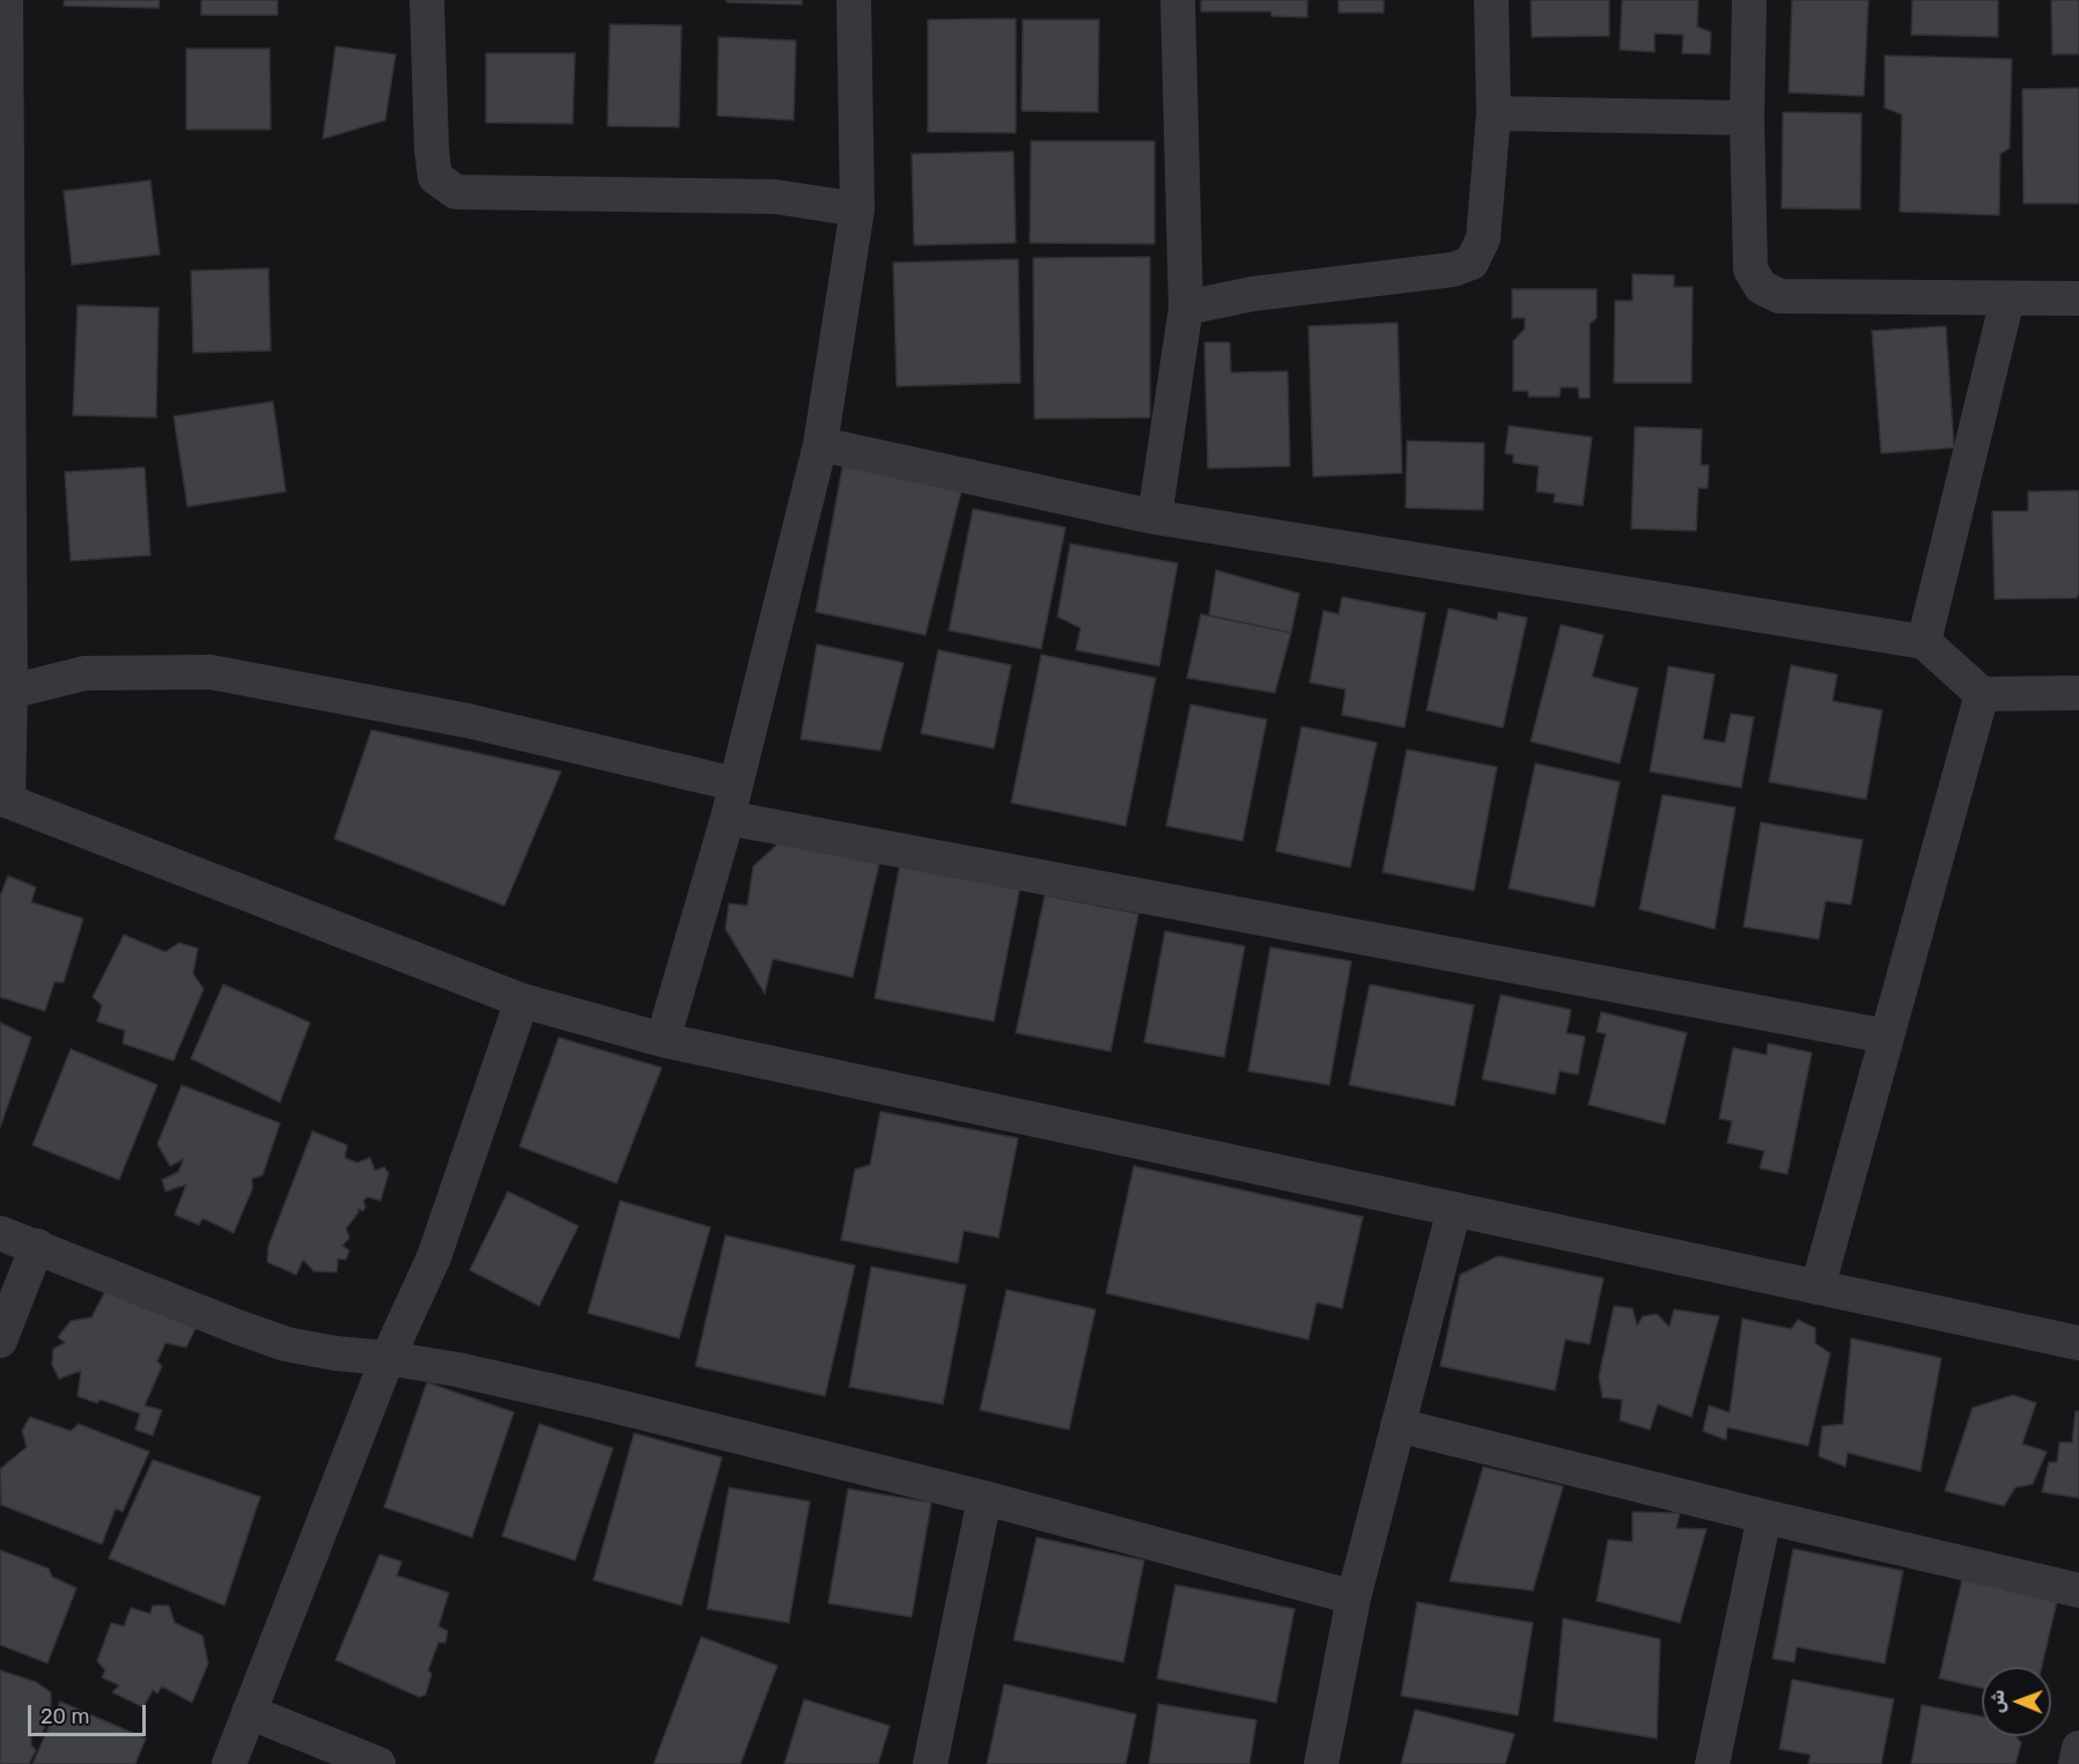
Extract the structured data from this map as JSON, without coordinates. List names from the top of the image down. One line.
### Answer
{"scale_bar":"20 m","north":"left"}
